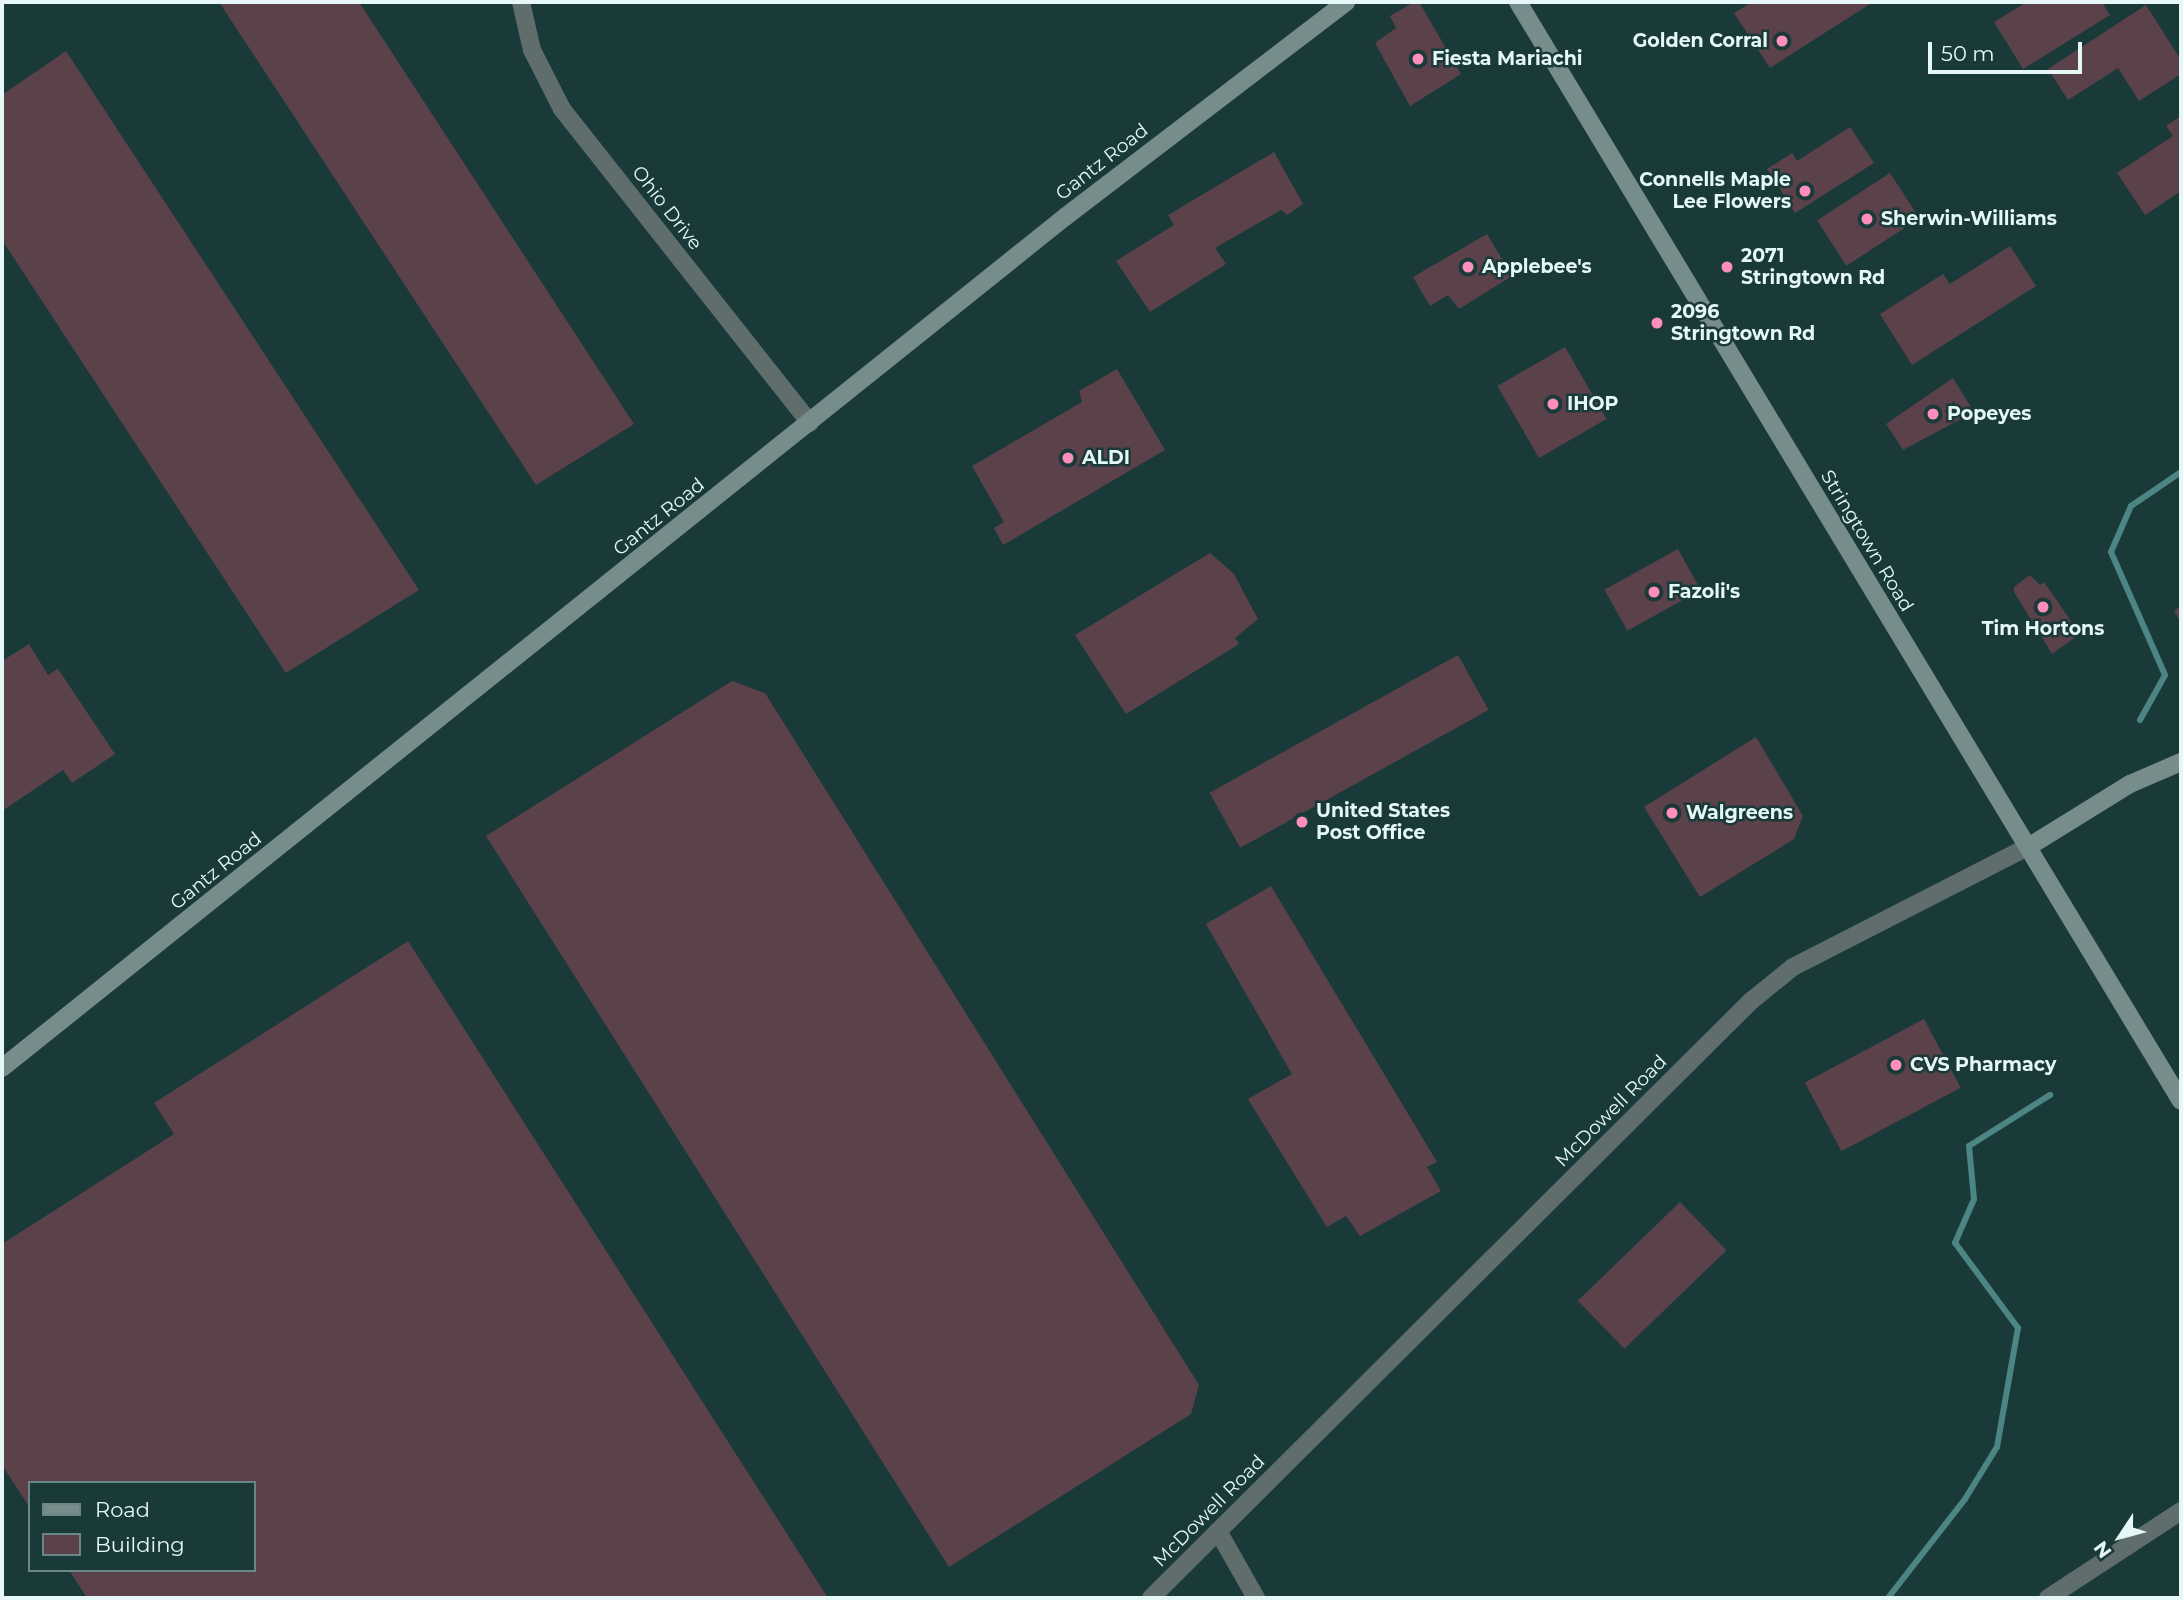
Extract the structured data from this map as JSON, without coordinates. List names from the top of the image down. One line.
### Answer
{"streets":{"main road":["Gantz Road","Stringtown Road","McDowell Road"],"street":["Ohio Drive"]},"crossings":[["Gantz Road","Ohio Drive"],["Stringtown Road","McDowell Road"]],"places":["Golden Corral","Fiesta Mariachi","Connells Maple Lee Flowers","Sherwin-Williams","Applebee's","2071 Stringtown Rd","2096 Stringtown Rd","IHOP","Popeyes","ALDI","Fazoli's","Tim Hortons","Walgreens","United States Post Office","CVS Pharmacy"],"legend":["Road","Building"],"scale_bar":"50 m","north":"bottom left"}
